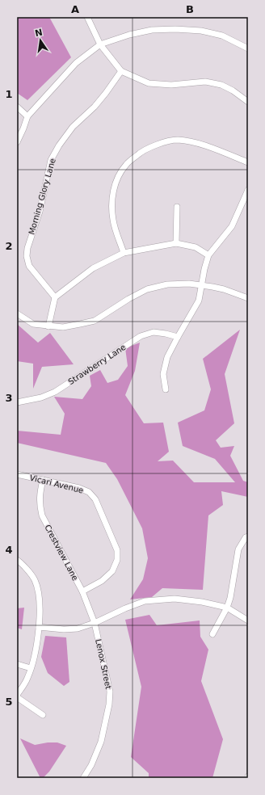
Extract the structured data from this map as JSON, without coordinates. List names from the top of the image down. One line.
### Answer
{"streets":{"street":["Morning Glory Lane","Strawberry Lane","Vicari Avenue","Crestview Lane","Lenox Street"]},"crossings":[["Vicari Avenue","Crestview Lane"],["Crestview Lane","Lenox Street"]],"north":"top","grid":{"columns":["A","B"],"rows":["1","2","3","4","5"]}}
